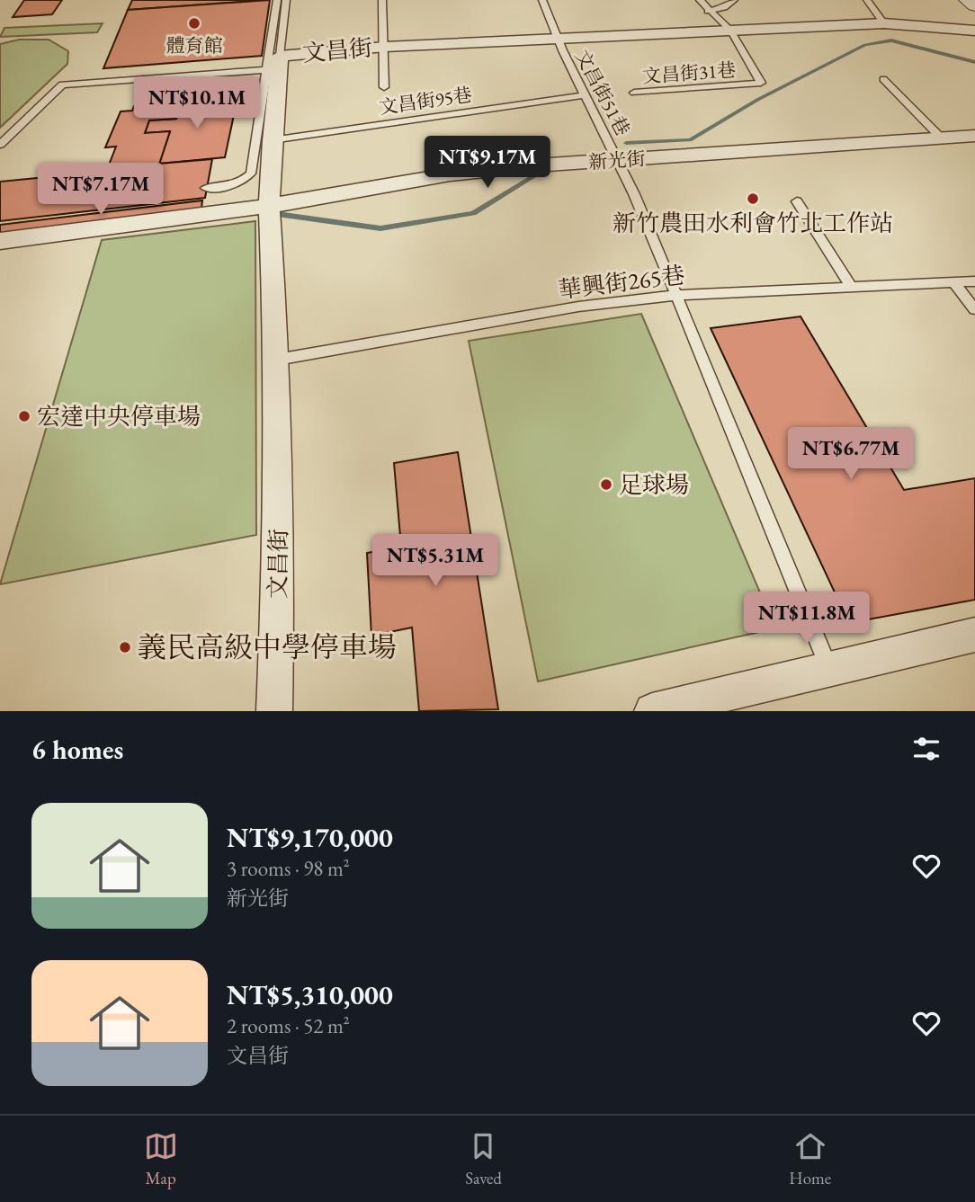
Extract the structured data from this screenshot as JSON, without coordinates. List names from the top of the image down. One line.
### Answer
{"streets":{"street":["文昌街","新光街"],"lane":["文昌街31巷","文昌街51巷","文昌街95巷","華興街265巷"]},"crossings":[["文昌街","文昌街31巷"],["文昌街","文昌街51巷"],["文昌街","文昌街95巷"],["文昌街","新光街"],["文昌街","華興街265巷"],["文昌街51巷","文昌街95巷"],["文昌街51巷","新光街"],["文昌街51巷","華興街265巷"]],"places":["體育館","新竹農田水利會竹北工作站","宏達中央停車場","足球場","義民高級中學停車場"],"page":{"price":["NT$10.1M","NT$9.17M","NT$7.17M","NT$6.77M","NT$5.31M","NT$11.8M"],"heading":"6 homes","list":[{"name":"NT$9,170,000","note":"3 rooms · 98 m² · 新光街"},{"name":"NT$5,310,000","note":"2 rooms · 52 m² · 文昌街"}],"tabs":["Map","Saved","Home"]}}
